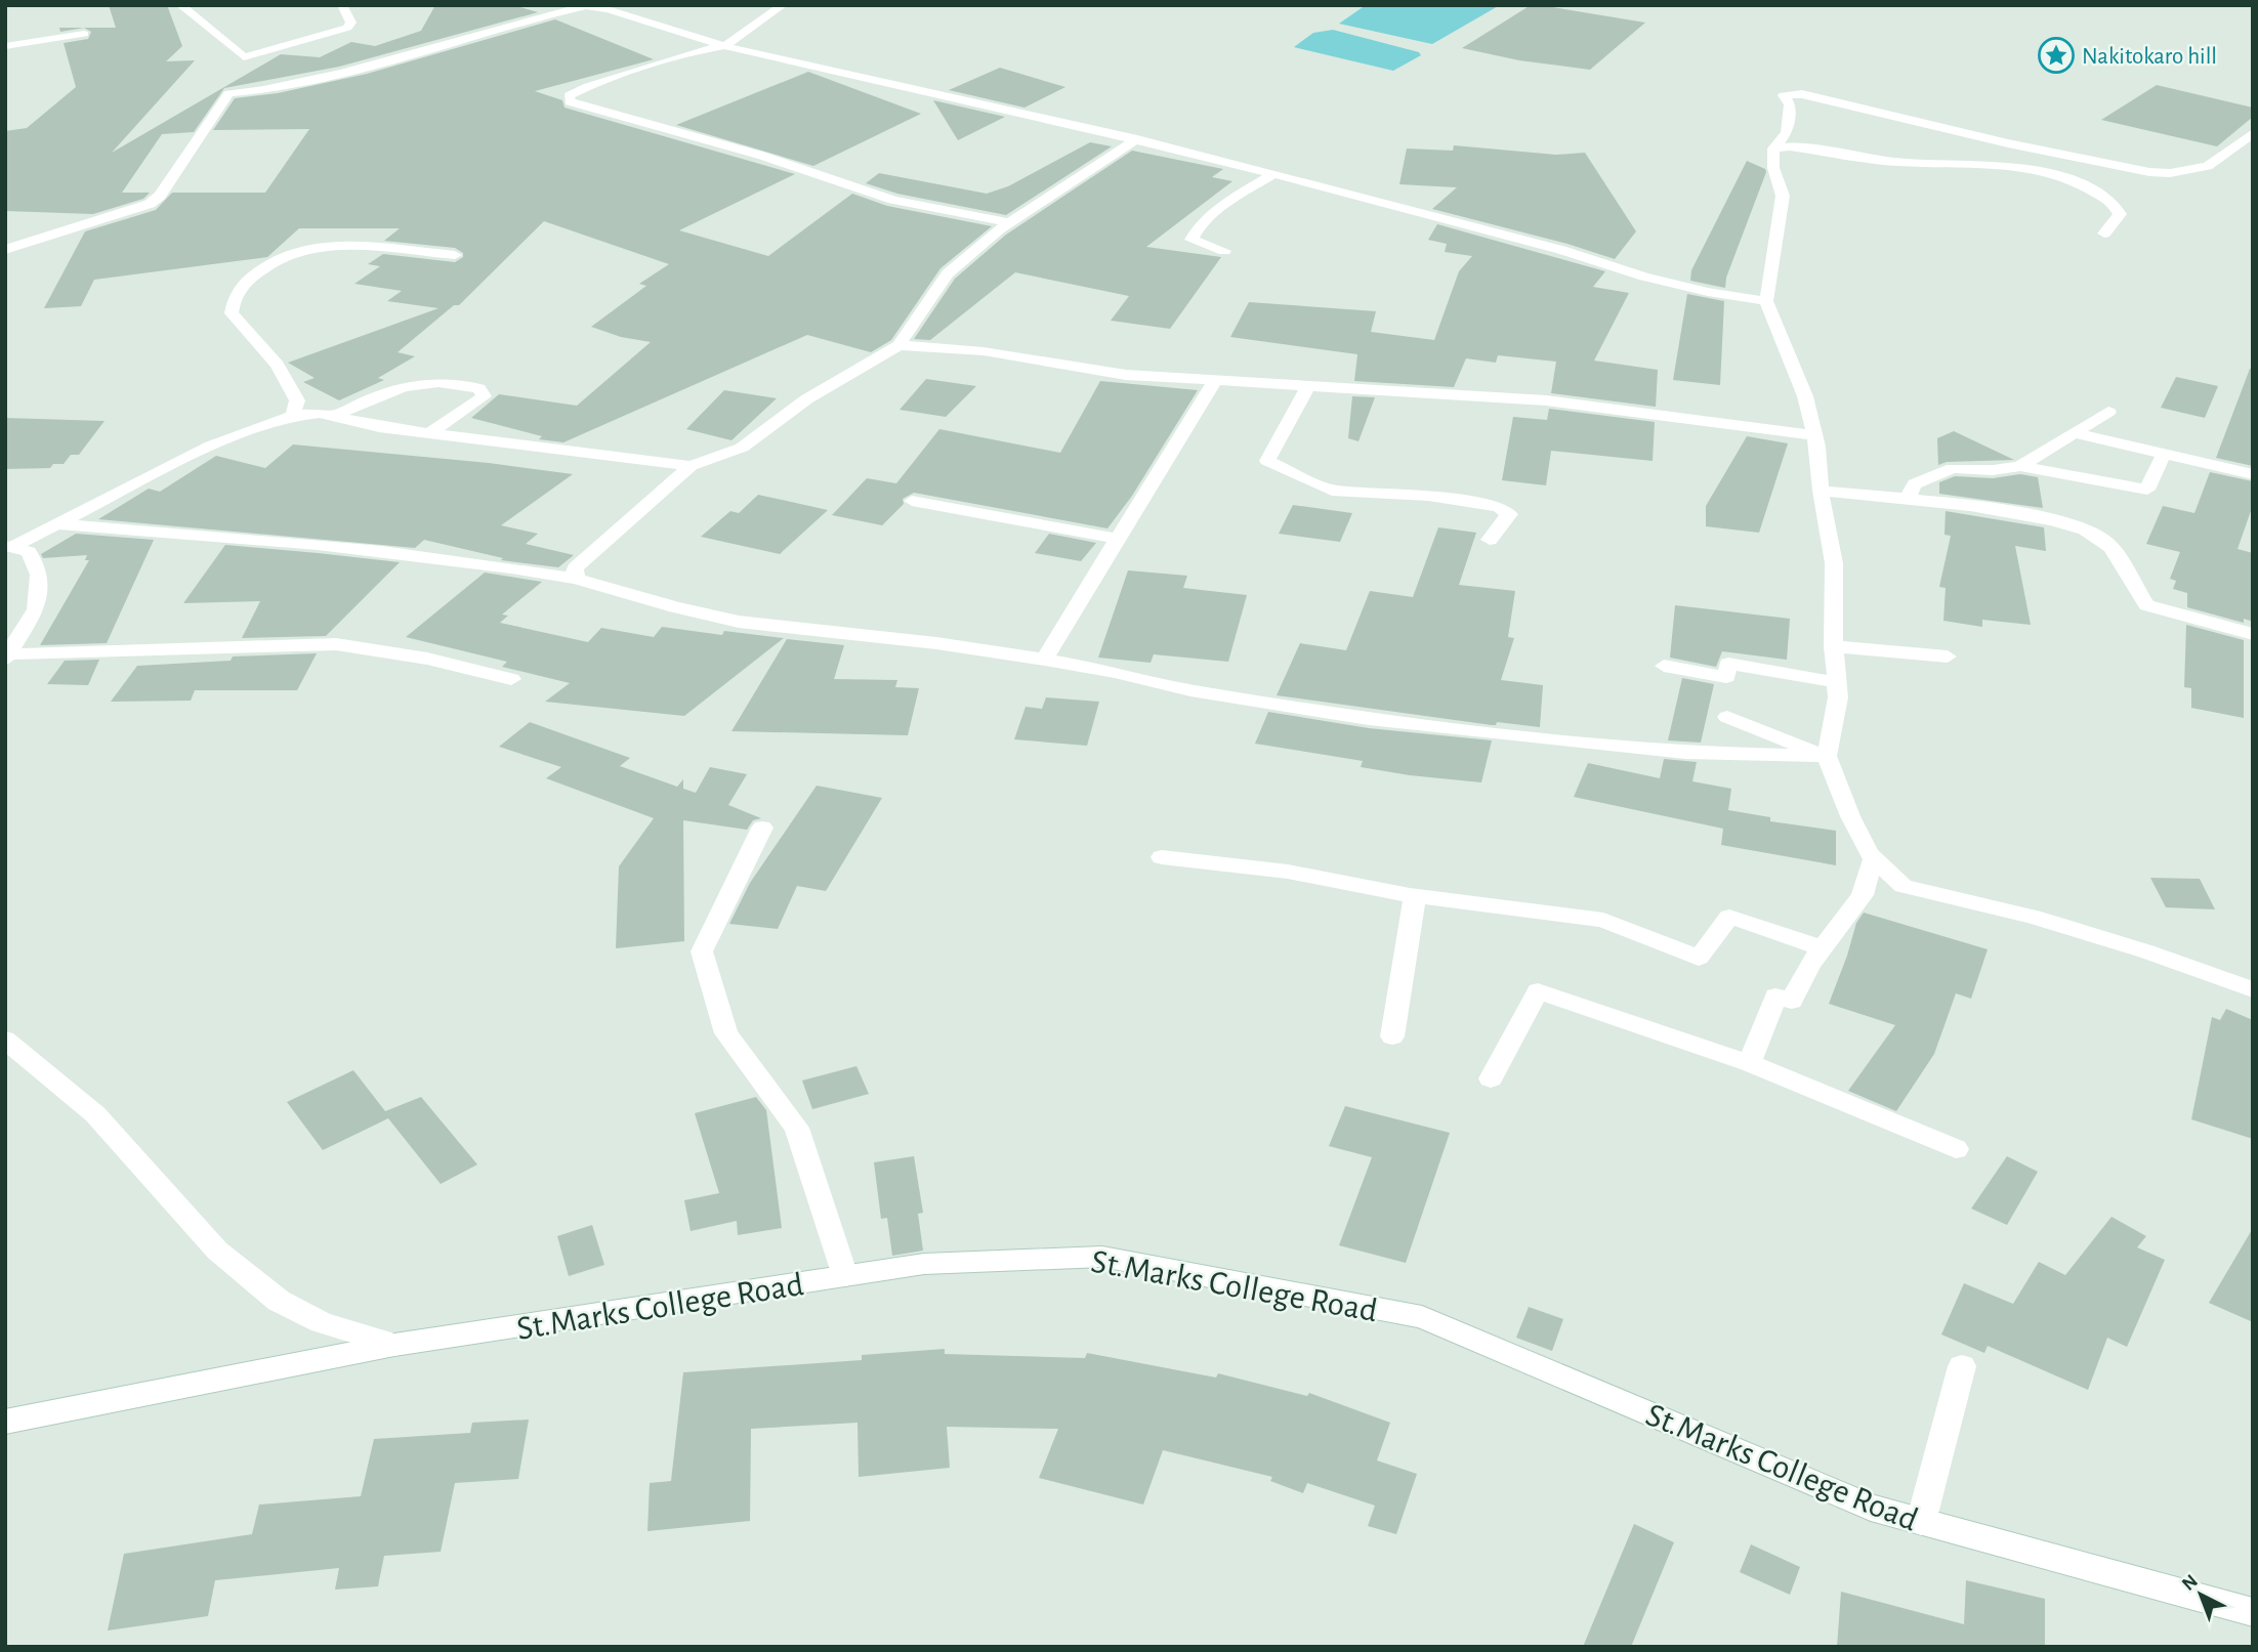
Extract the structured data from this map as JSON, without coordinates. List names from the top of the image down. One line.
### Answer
{"streets":{"street":["St.Marks College Road"]},"places":{"place":["Nakitokaro hill"]},"north":"top left"}
